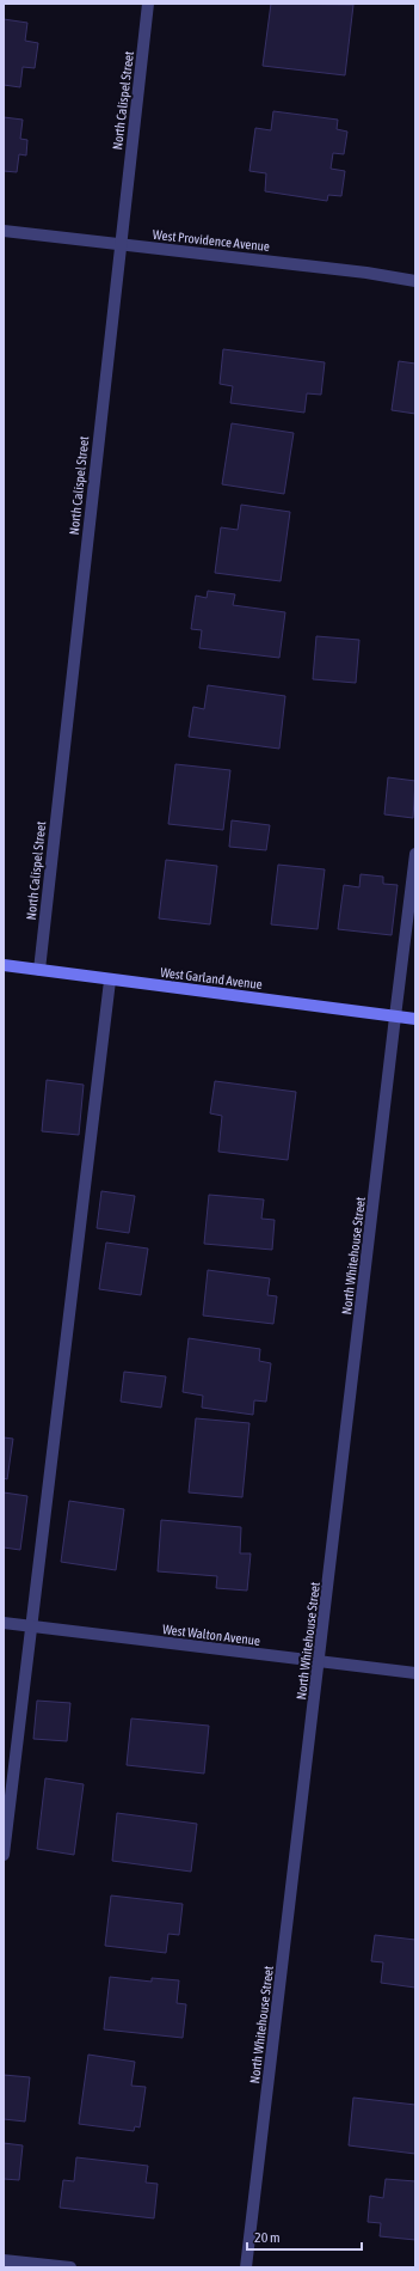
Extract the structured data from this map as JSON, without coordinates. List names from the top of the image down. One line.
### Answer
{"streets":{"street":["North Calispel Street","West Providence Avenue","West Garland Avenue","North Whitehouse Street","West Walton Avenue"]},"crossings":[["North Calispel Street","West Providence Avenue"],["North Calispel Street","West Garland Avenue"],["West Garland Avenue","North Whitehouse Street"],["North Whitehouse Street","West Walton Avenue"]],"scale_bar":"20 m"}
